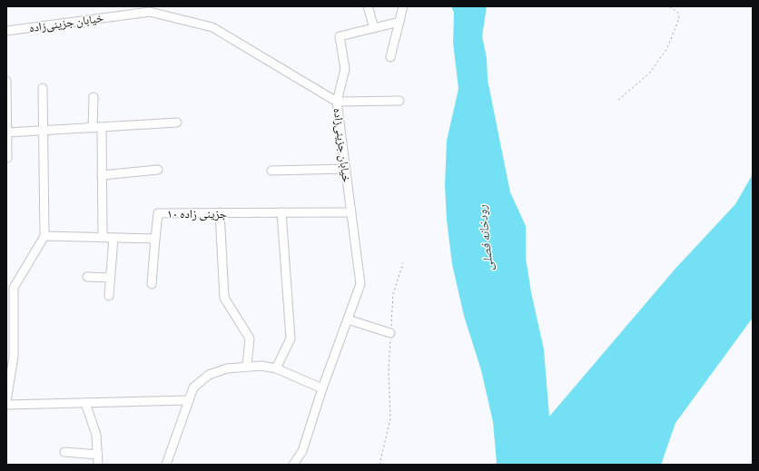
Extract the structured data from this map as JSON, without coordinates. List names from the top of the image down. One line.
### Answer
{"streets":{"street":["خیابان جزینی‌زاده","جزینی زاده ۱۰"]},"crossings":[["خیابان جزینی‌زاده","جزینی زاده ۱۰"]],"water":["رودخانه فصلی"]}
